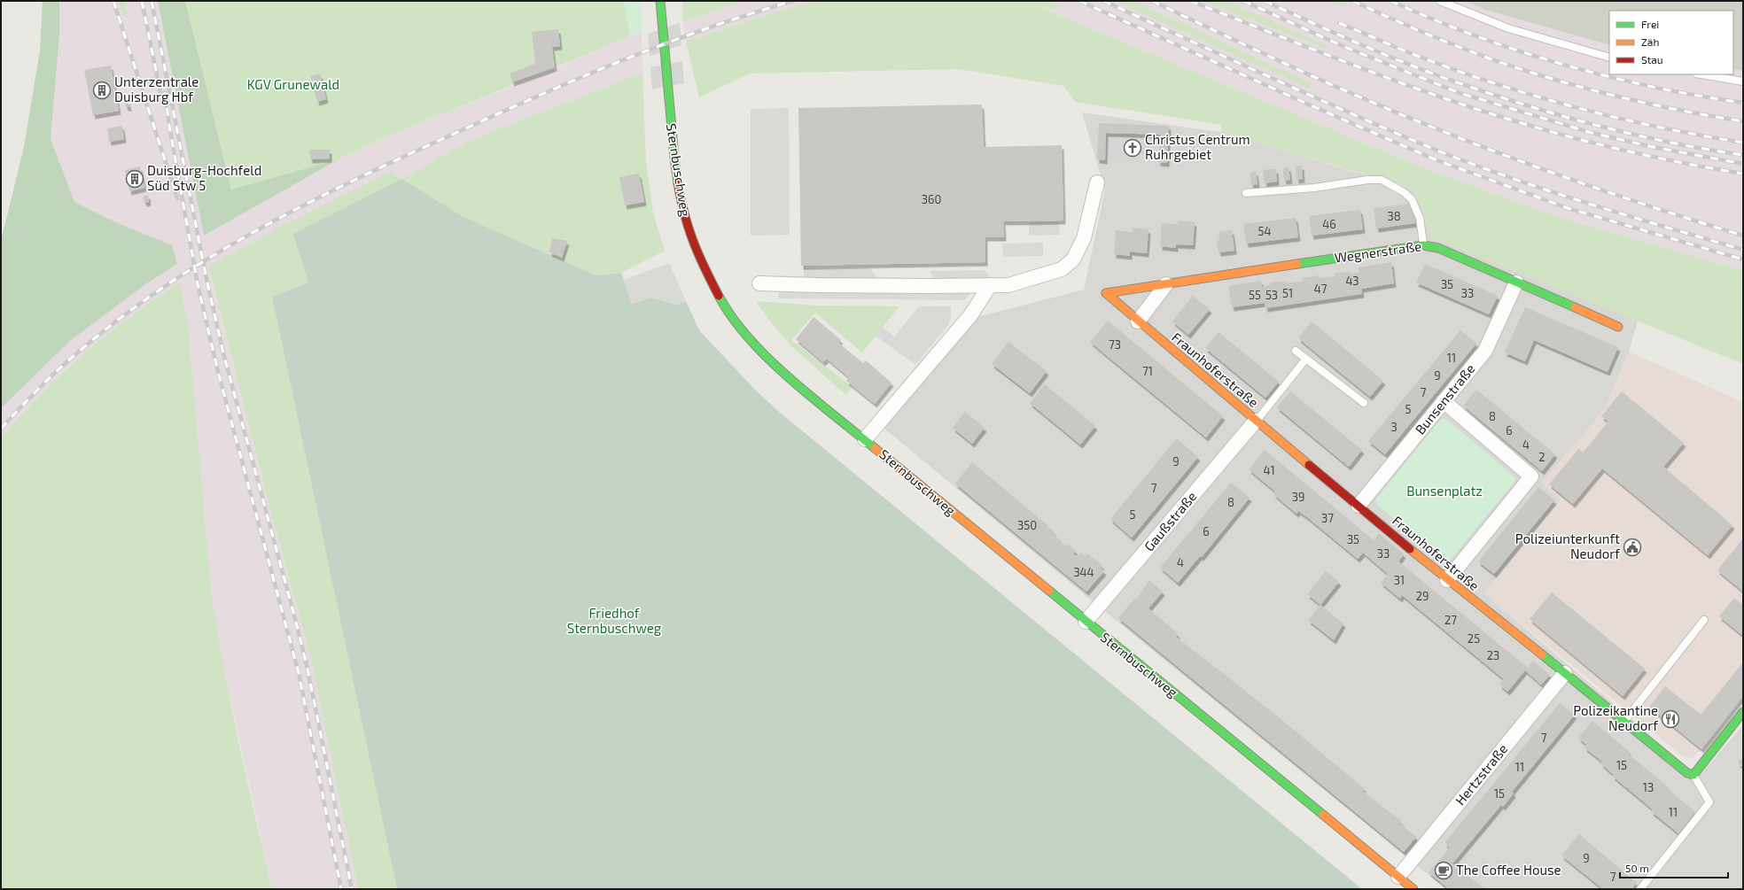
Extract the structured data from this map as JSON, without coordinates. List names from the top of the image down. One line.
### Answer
{"streets":{"street":["Sternbuschweg","Wegnerstraße","Fraunhoferstraße","Bunsenstraße","Gaußstraße","Hertzstraße"]},"crossings":[["Sternbuschweg","Gaußstraße"],["Sternbuschweg","Hertzstraße"],["Wegnerstraße","Fraunhoferstraße"],["Wegnerstraße","Bunsenstraße"],["Fraunhoferstraße","Bunsenstraße"],["Fraunhoferstraße","Gaußstraße"],["Fraunhoferstraße","Hertzstraße"]],"parks":["KGV Grunewald","Bunsenplatz","Friedhof Sternbuschweg"],"places":{"building":["Unterzentrale Duisburg Hbf","Duisburg-Hochfeld Süd Stw 5"],"church":["Christus Centrum Ruhrgebiet"],"public building":["Polizeiunterkunft Neudorf"],"restaurant":["Polizeikantine Neudorf"],"cafe":["The Coffee House"]},"house_numbers":["360","38","46","54","43","35","47","51","33","55","53","73","11","71","9","7","5","8","3","6","4","2","9","41","7","39","8","5","37","350","6","35","33","4","344","31","29","27","25","23","7","15","11","13","15","11","9","7"],"legend":["Frei","Zäh","Stau"],"scale_bar":"50 m"}
